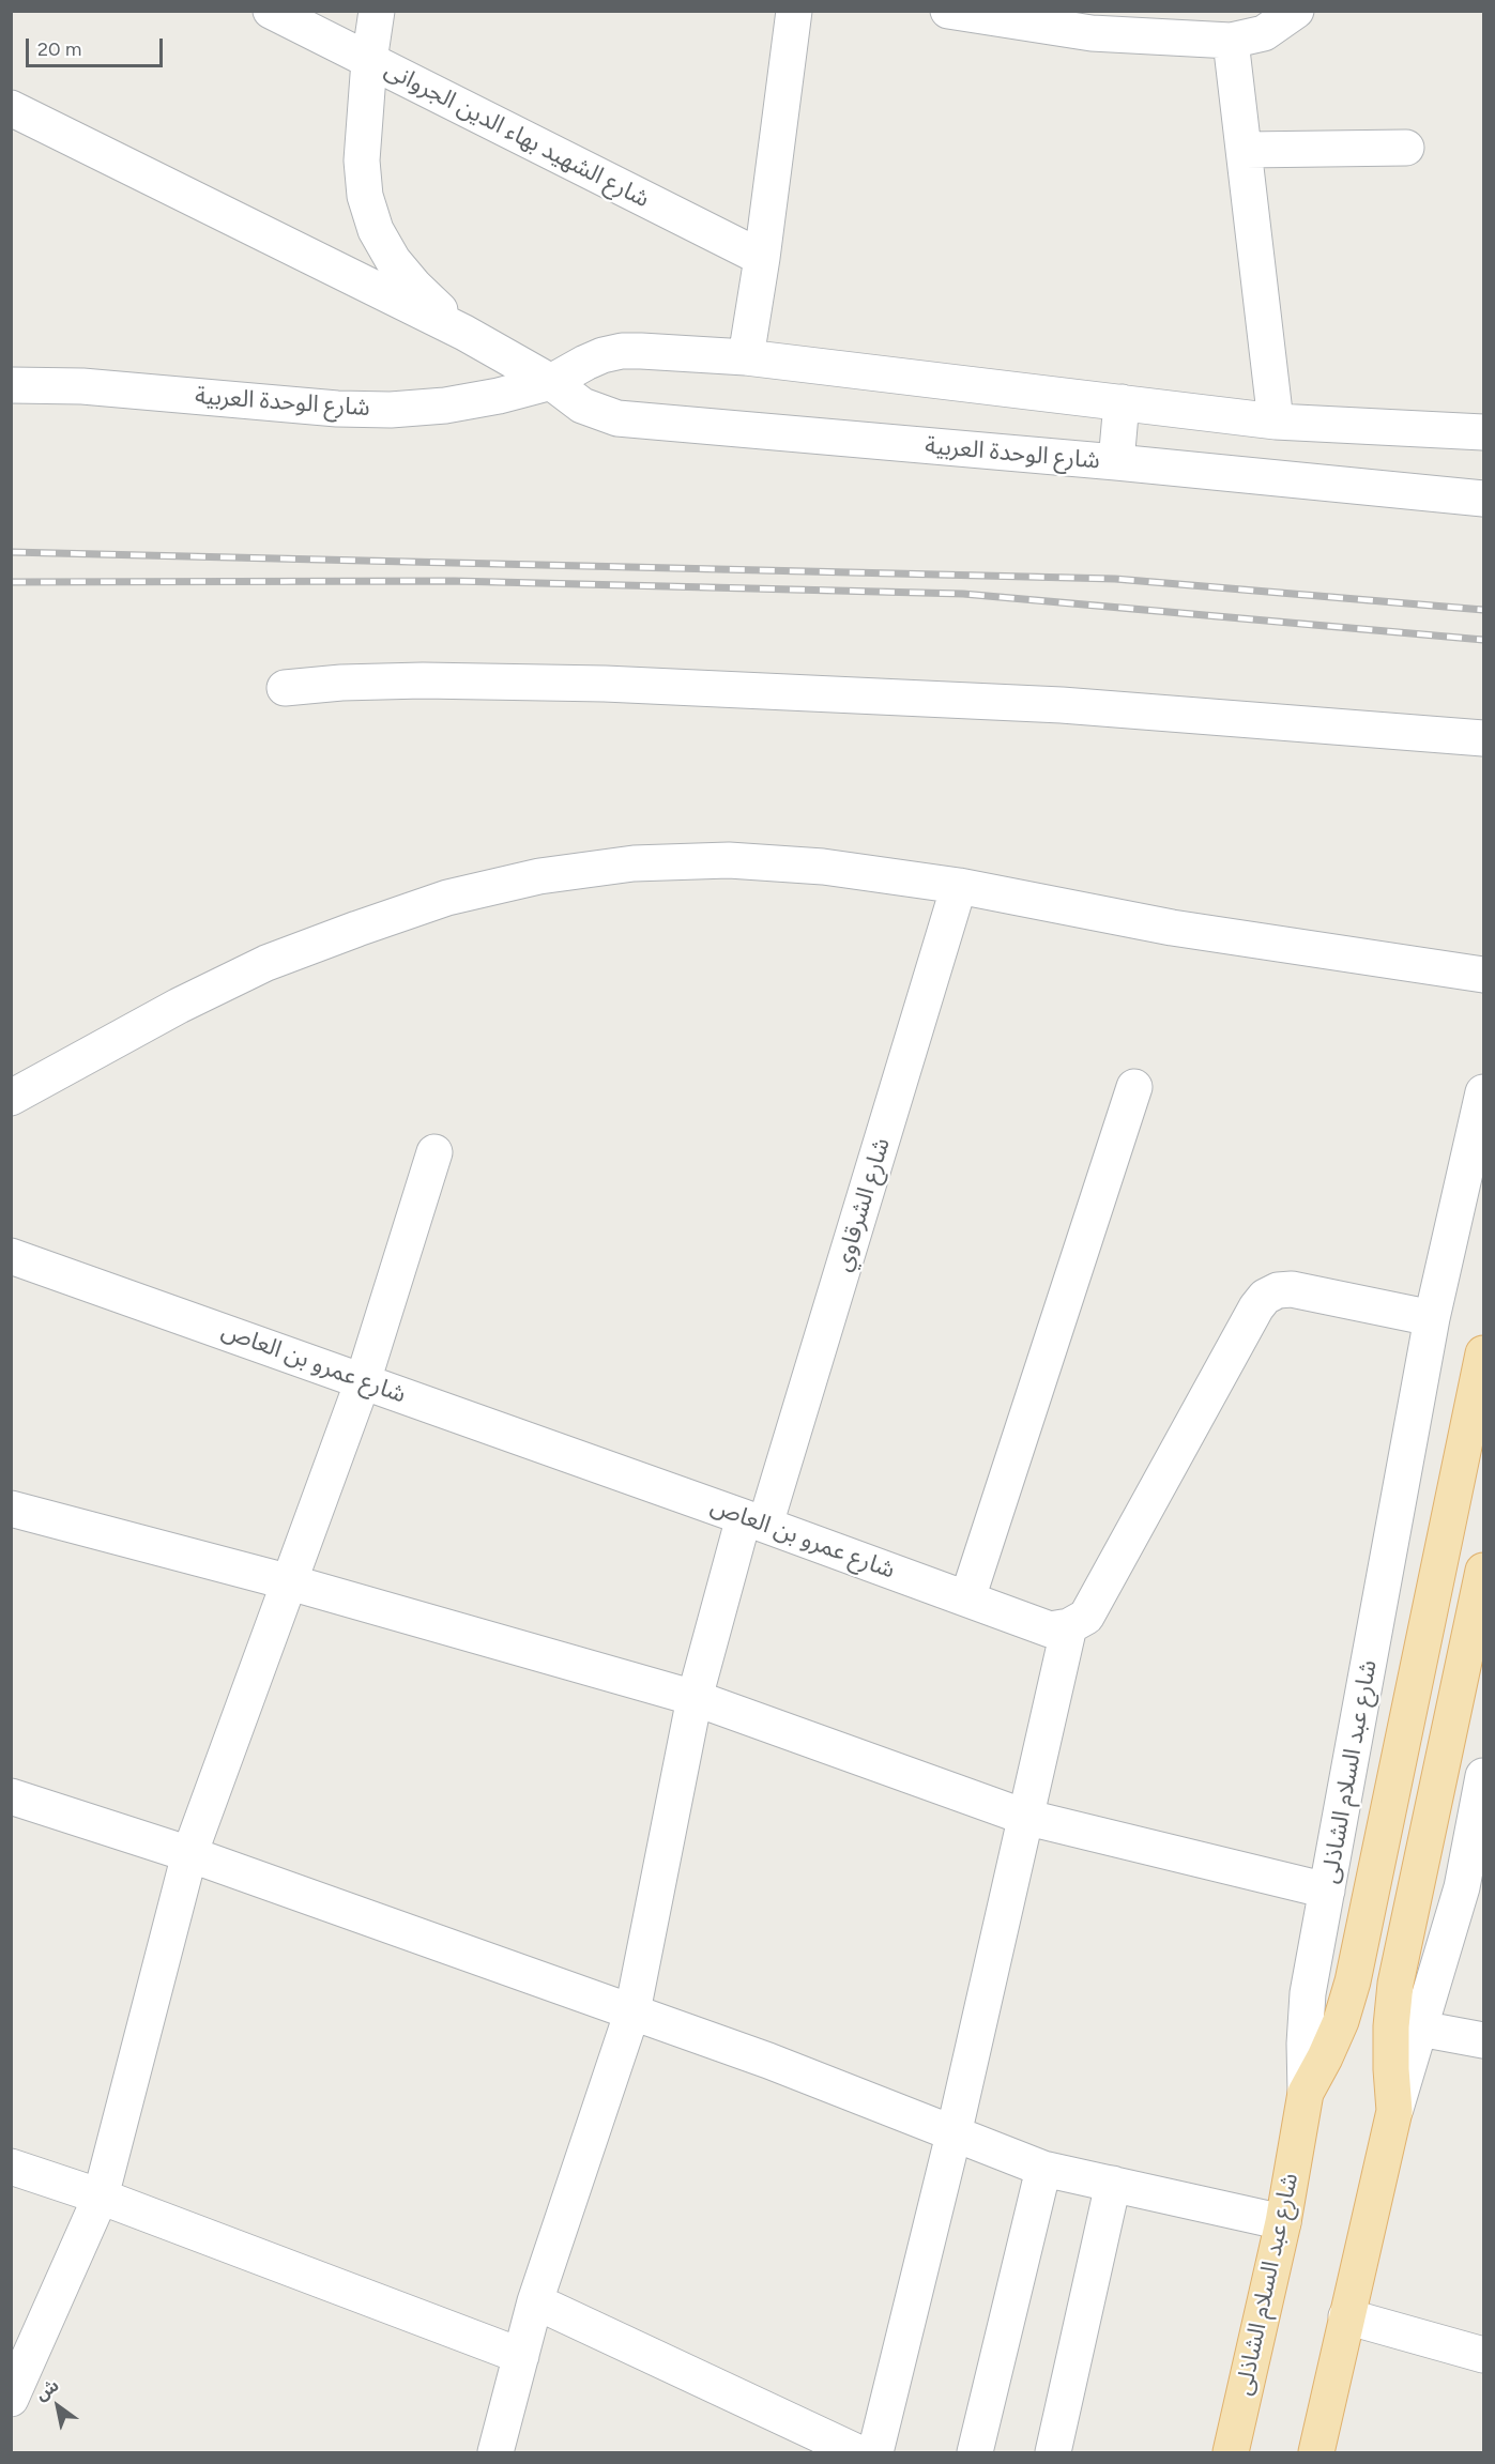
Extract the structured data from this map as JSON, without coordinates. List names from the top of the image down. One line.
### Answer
{"streets":{"main road":["شارع عبد السلام الشاذلى"],"street":["شارع الشهيد بهاء الدين الجروانى","شارع الوحدة العربية","شارع الشرقاوي","شارع عمرو بن العاص"]},"crossings":[["شارع الشرقاوي","شارع عمرو بن العاص"]],"scale_bar":"20 m","north":"top left"}
